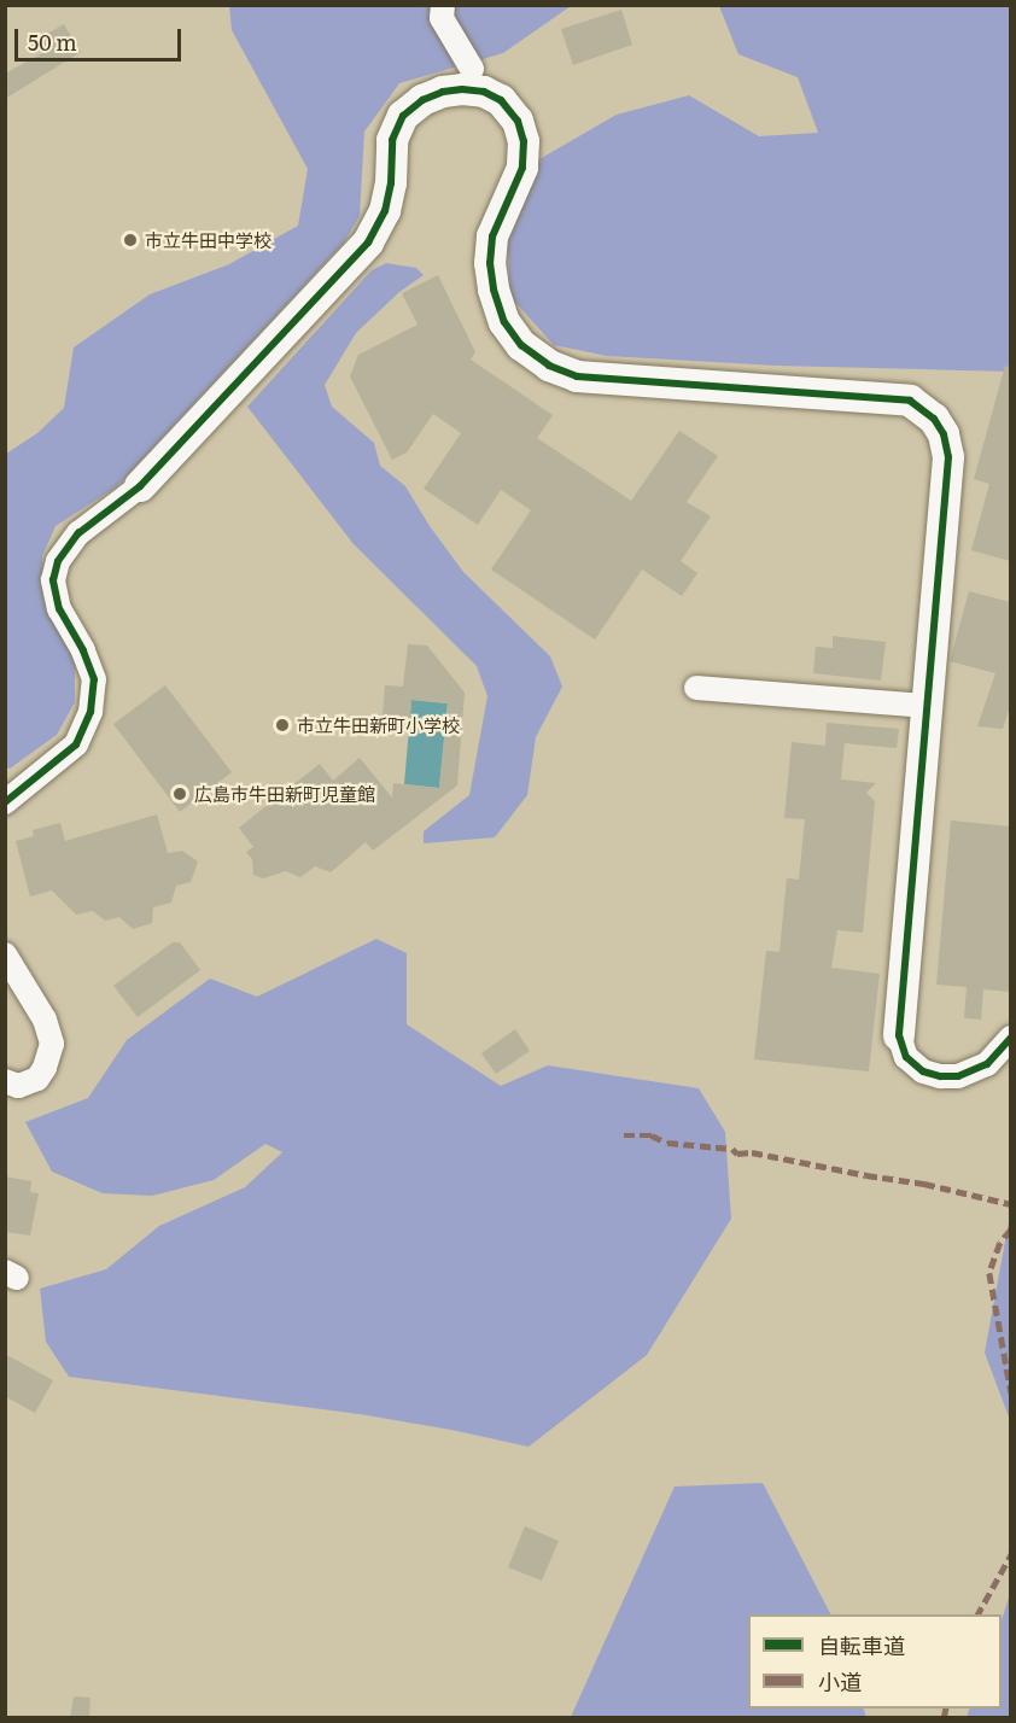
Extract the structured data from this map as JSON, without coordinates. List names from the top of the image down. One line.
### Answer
{"places":["市立牛田中学校","市立牛田新町小学校","広島市牛田新町児童館"],"legend":["自転車道","小道"],"scale_bar":"50 m"}
